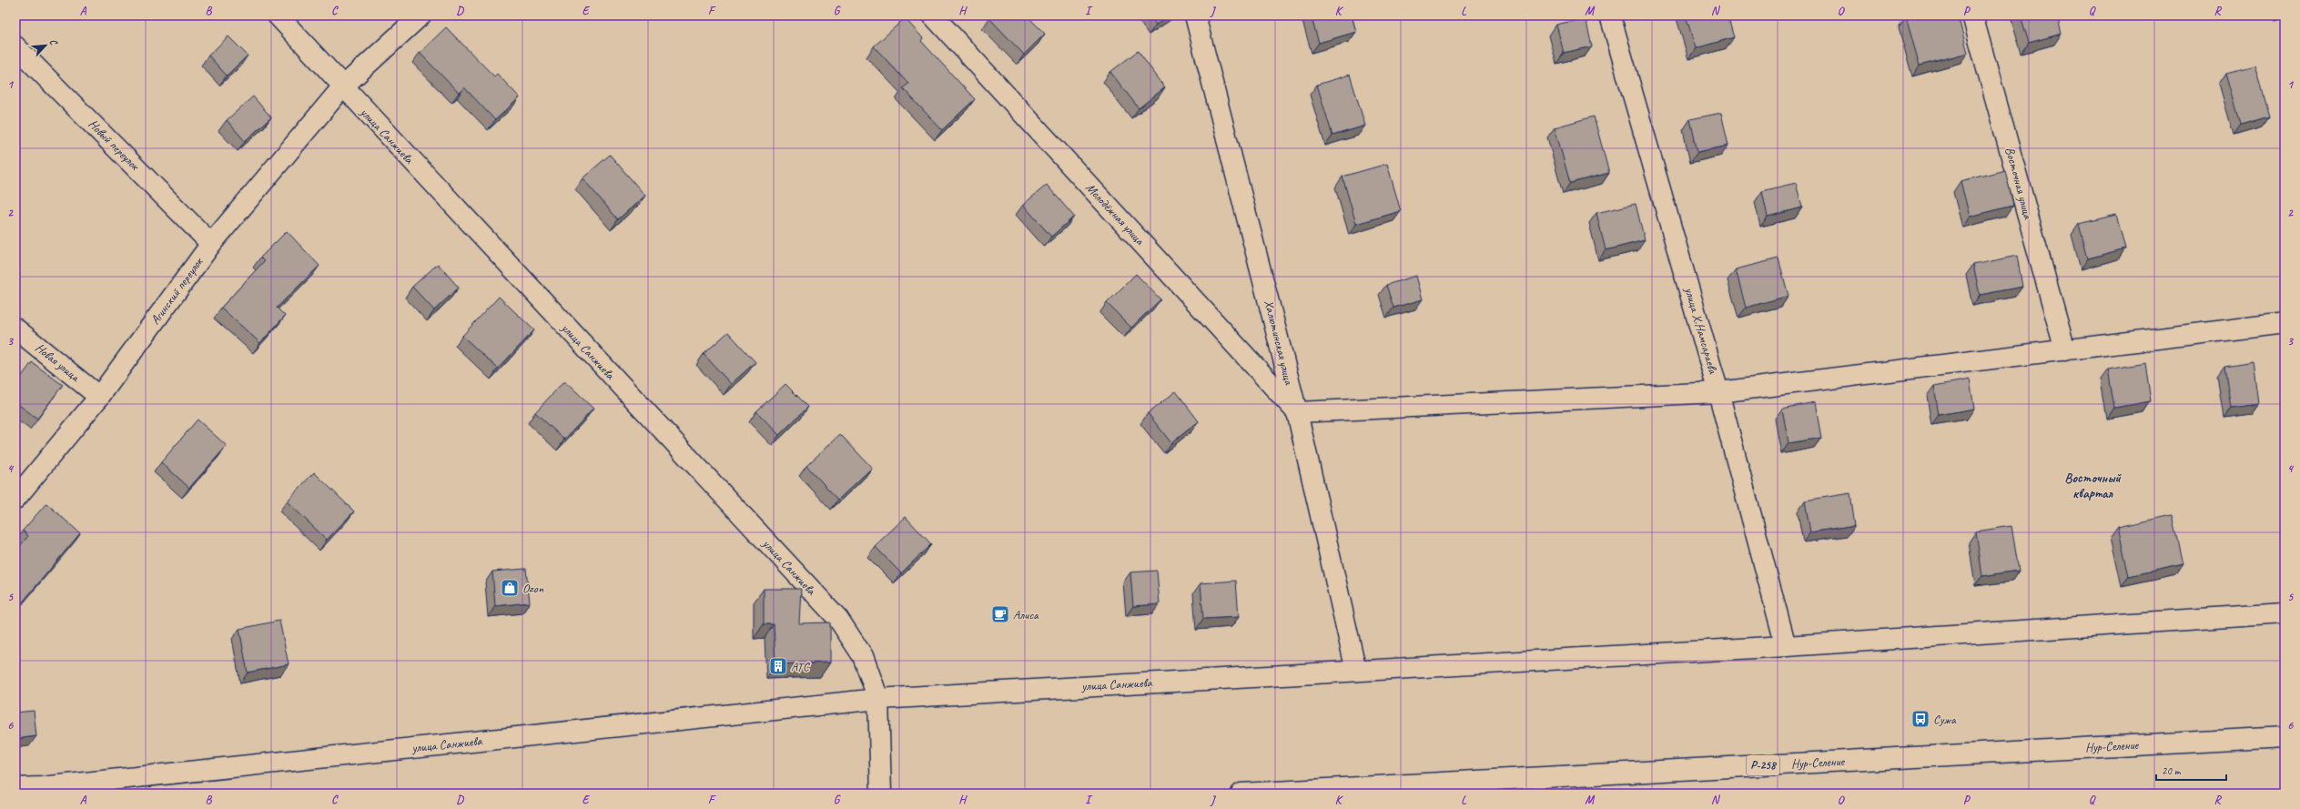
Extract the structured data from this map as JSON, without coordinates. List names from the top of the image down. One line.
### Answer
{"streets":{"main road":["улица Санжиева","Новый переулок","Восточная улица","Молодёжная улица","Агинский переулок","улица Х.Намсараева","Халютинская улица","Новая улица","Нур-Селение","Р-258"]},"crossings":[["улица Санжиева","Агинский переулок"],["улица Санжиева","улица Х.Намсараева"],["улица Санжиева","Халютинская улица"],["Новый переулок","Агинский переулок"],["Молодёжная улица","Халютинская улица"],["Агинский переулок","Новая улица"]],"districts":["Восточный квартал"],"places":{"shop":["Ozon"],"cafe":["Алиса"],"building":["АТС"],"bus stop":["Сужа"]},"scale_bar":"20 m","north":"top right","grid":{"columns":["A","B","C","D","E","F","G","H","I","J","K","L","M","N","O","P","Q","R"],"rows":["1","2","3","4","5","6"]}}
